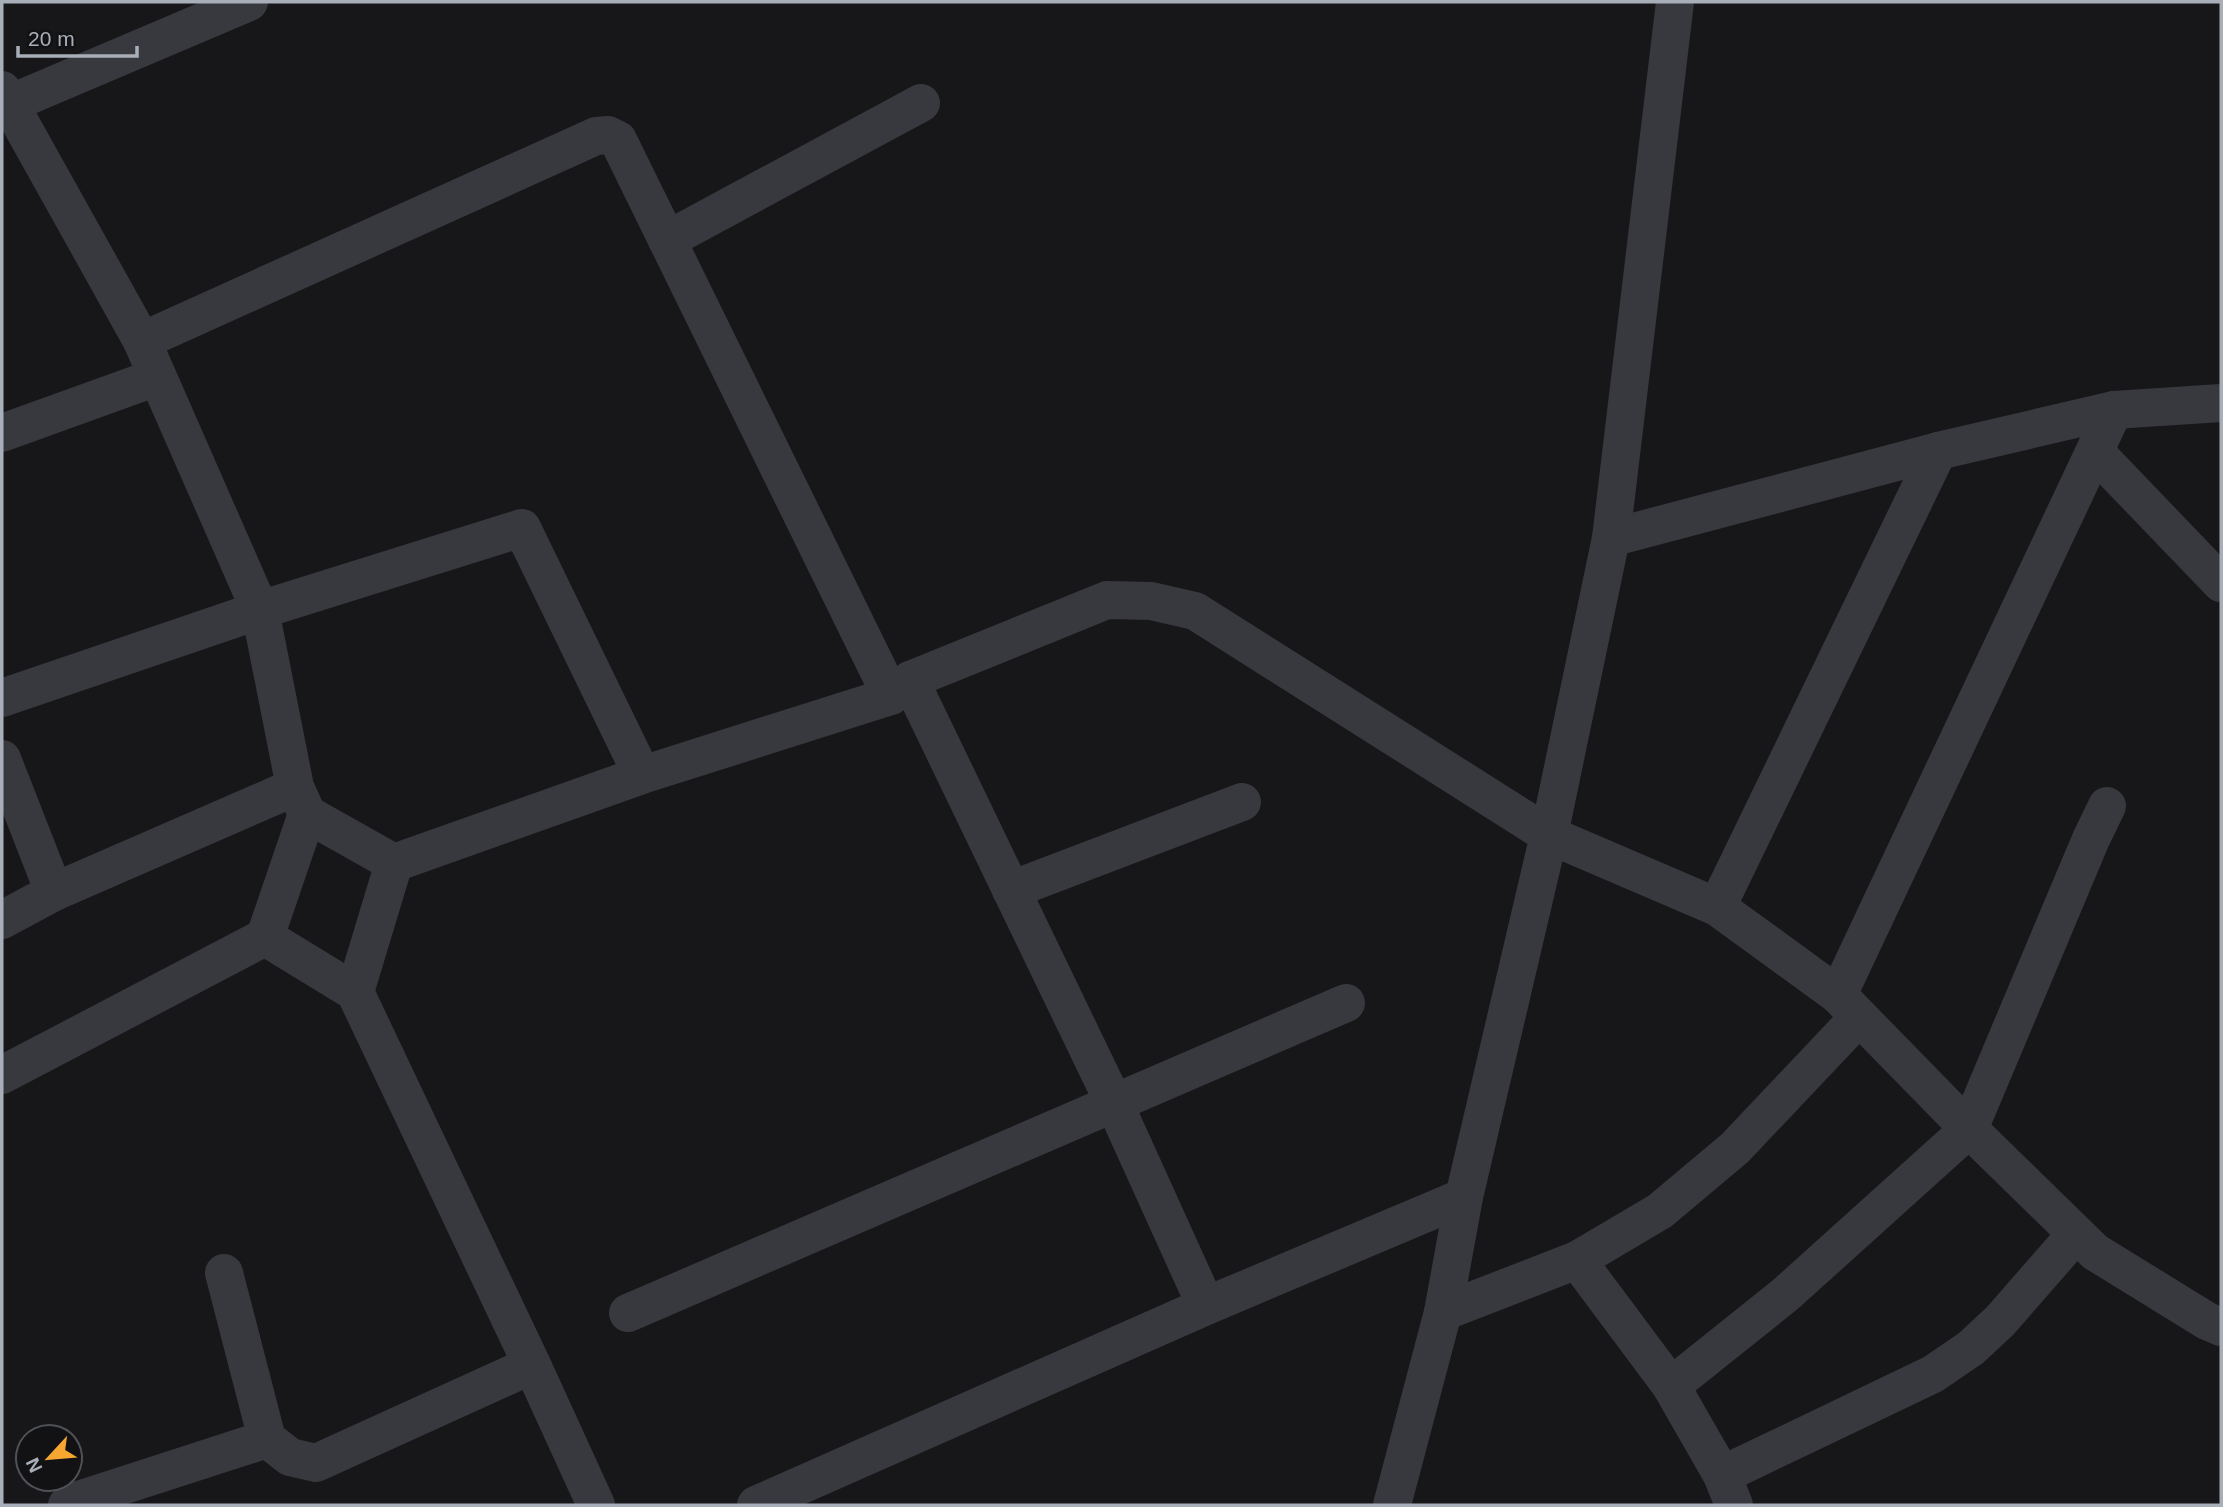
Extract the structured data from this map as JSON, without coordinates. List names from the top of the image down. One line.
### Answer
{"scale_bar":"20 m","north":"bottom left"}
